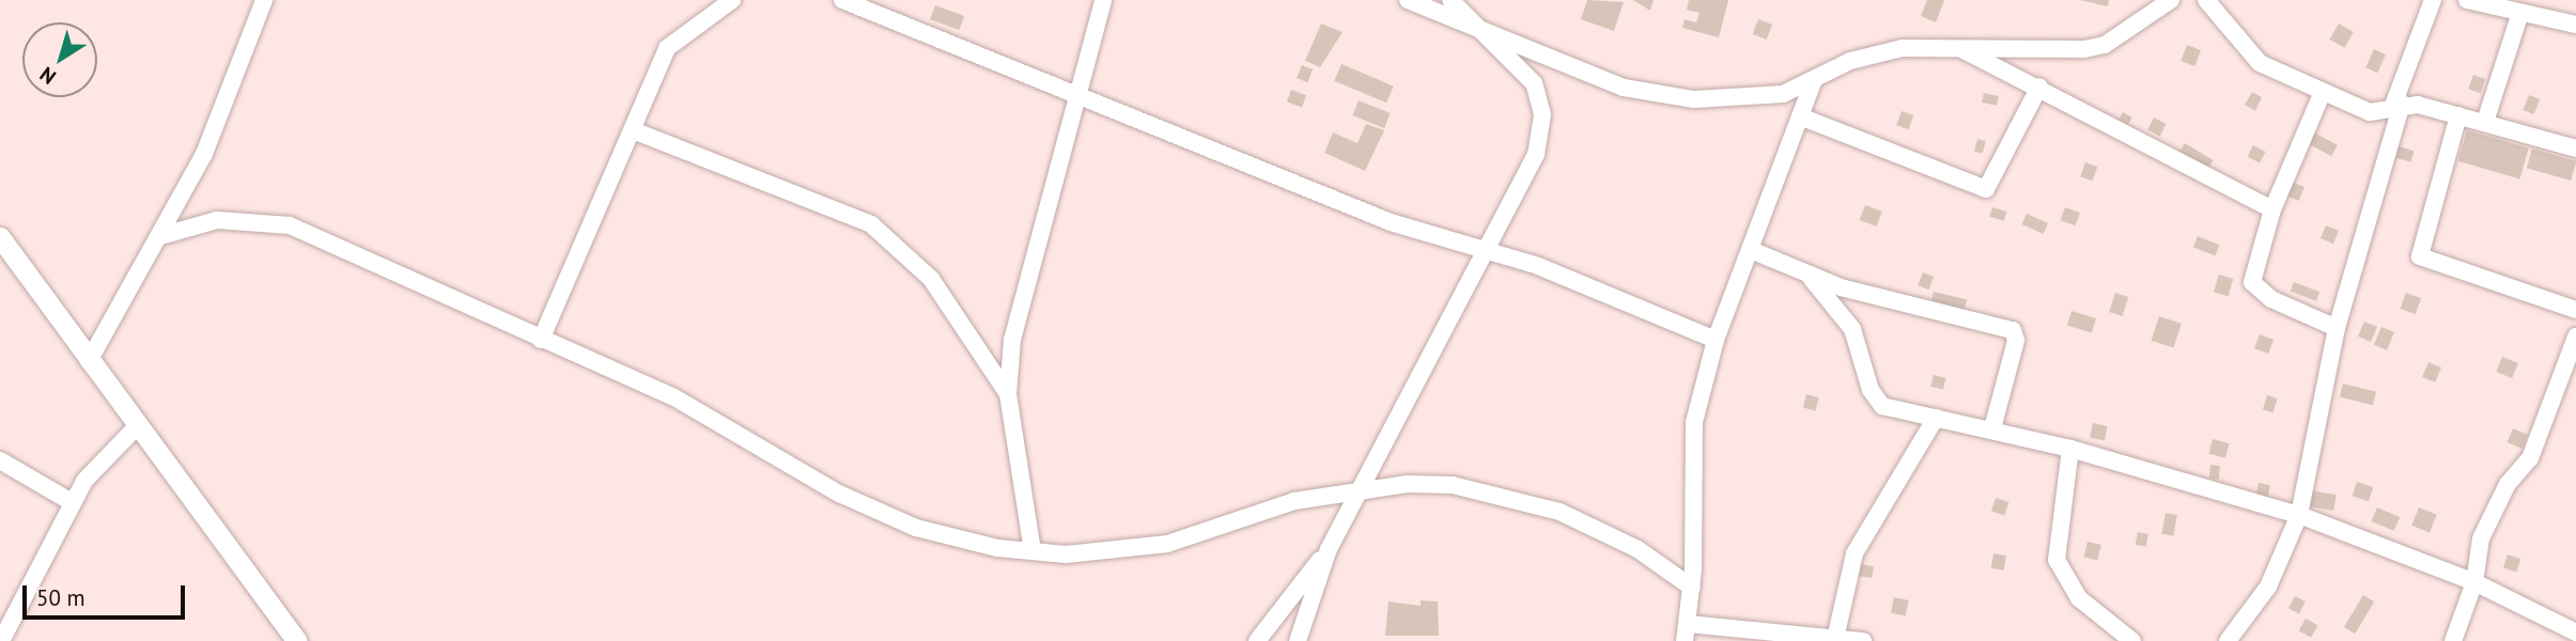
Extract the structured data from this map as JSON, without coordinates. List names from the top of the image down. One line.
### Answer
{"scale_bar":"50 m","north":"bottom left"}
